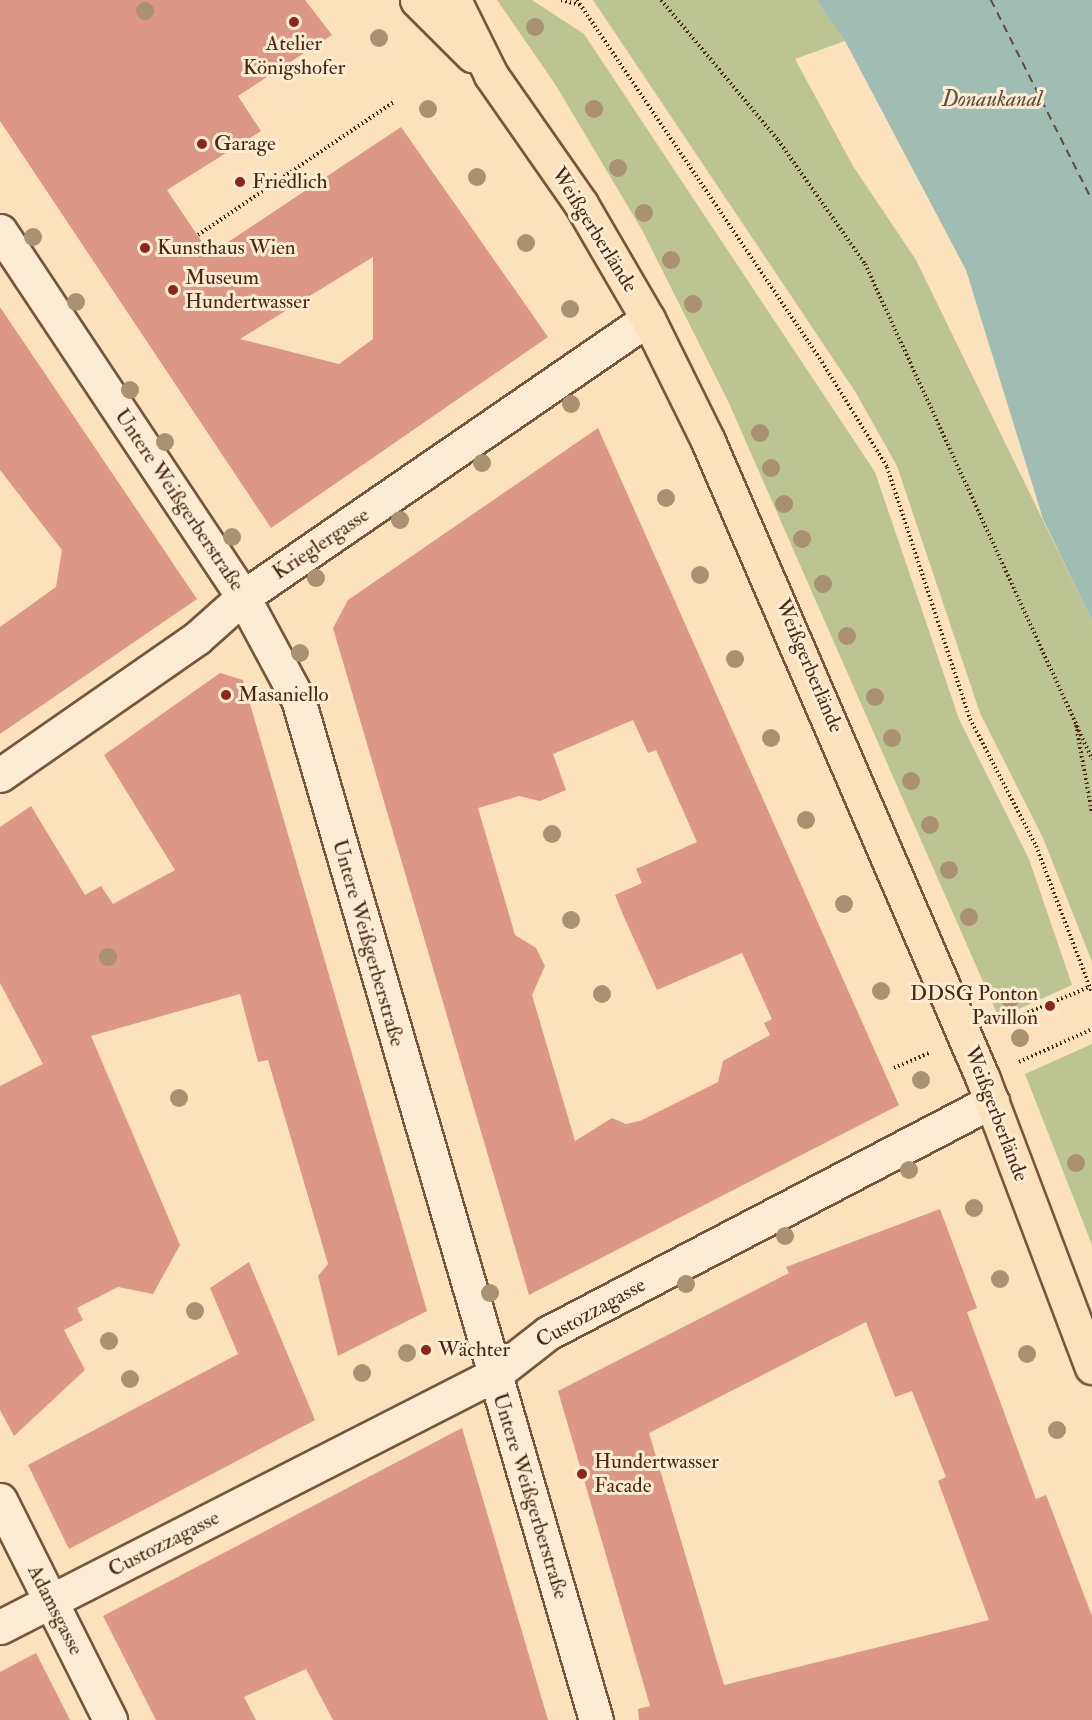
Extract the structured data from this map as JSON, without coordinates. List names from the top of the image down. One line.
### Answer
{"streets":{"main road":["Weißgerberlände"],"street":["Untere Weißgerberstraße","Krieglergasse","Custozzagasse","Adamsgasse"]},"crossings":[["Weißgerberlände","Krieglergasse"],["Weißgerberlände","Custozzagasse"],["Untere Weißgerberstraße","Krieglergasse"],["Untere Weißgerberstraße","Custozzagasse"],["Custozzagasse","Adamsgasse"]],"water":["Donaukanal"],"places":["Atelier Königshofer","Garage","Friedlich","Kunsthaus Wien","Museum Hundertwasser","Masaniello","DDSG Ponton Pavillon","Wächter","Hundertwasser Facade"]}
